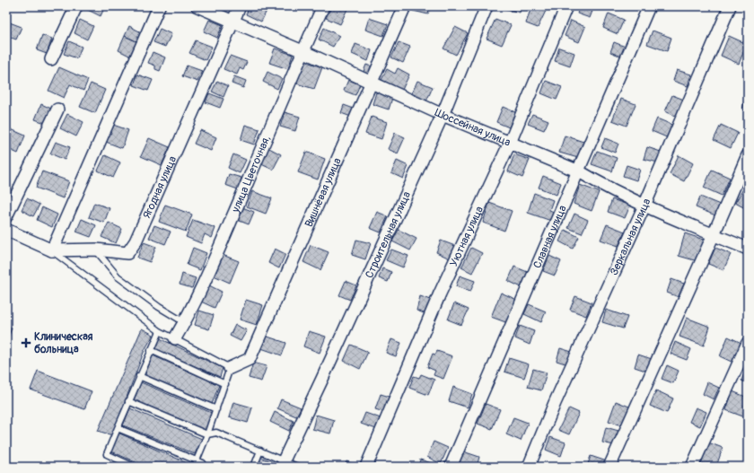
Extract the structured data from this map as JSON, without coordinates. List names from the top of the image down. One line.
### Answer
{"streets":{"street":["Шоссейная улица","улица Цветочная,","Ягодная улица","Вишнёвая улица","Строительная улица","Уютная улица","Славная улица","Зеркальная улица"]},"crossings":[["Шоссейная улица","улица Цветочная,"],["Шоссейная улица","Ягодная улица"],["Шоссейная улица","Вишнёвая улица"],["Шоссейная улица","Строительная улица"],["Шоссейная улица","Уютная улица"],["Шоссейная улица","Славная улица"],["Шоссейная улица","Зеркальная улица"]],"places":{"health":["Клиническая больница"]}}
